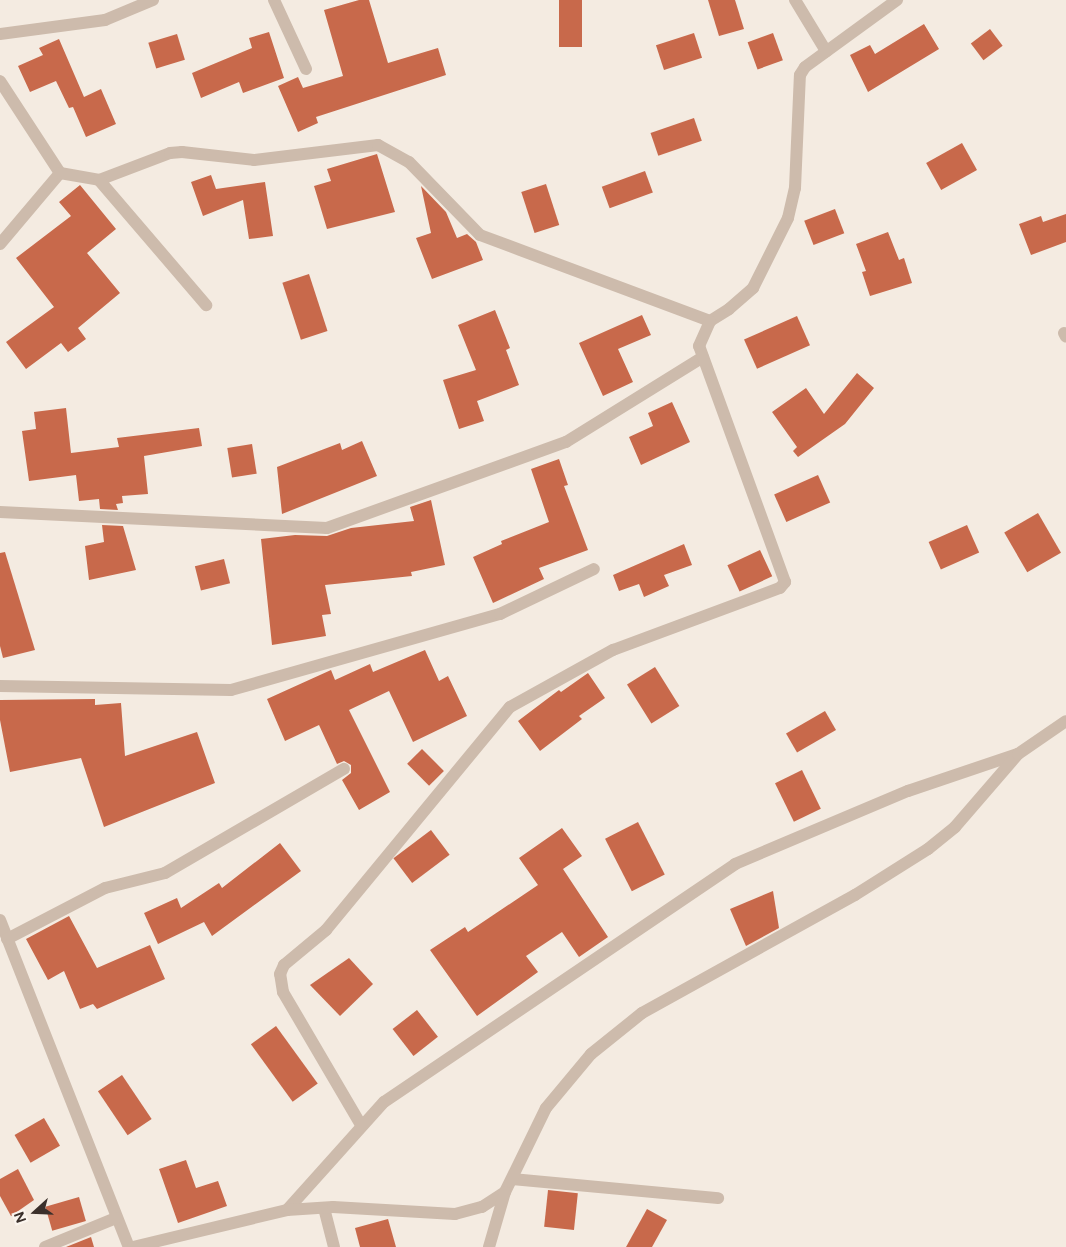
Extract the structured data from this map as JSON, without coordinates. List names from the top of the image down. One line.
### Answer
{"north":"left"}
